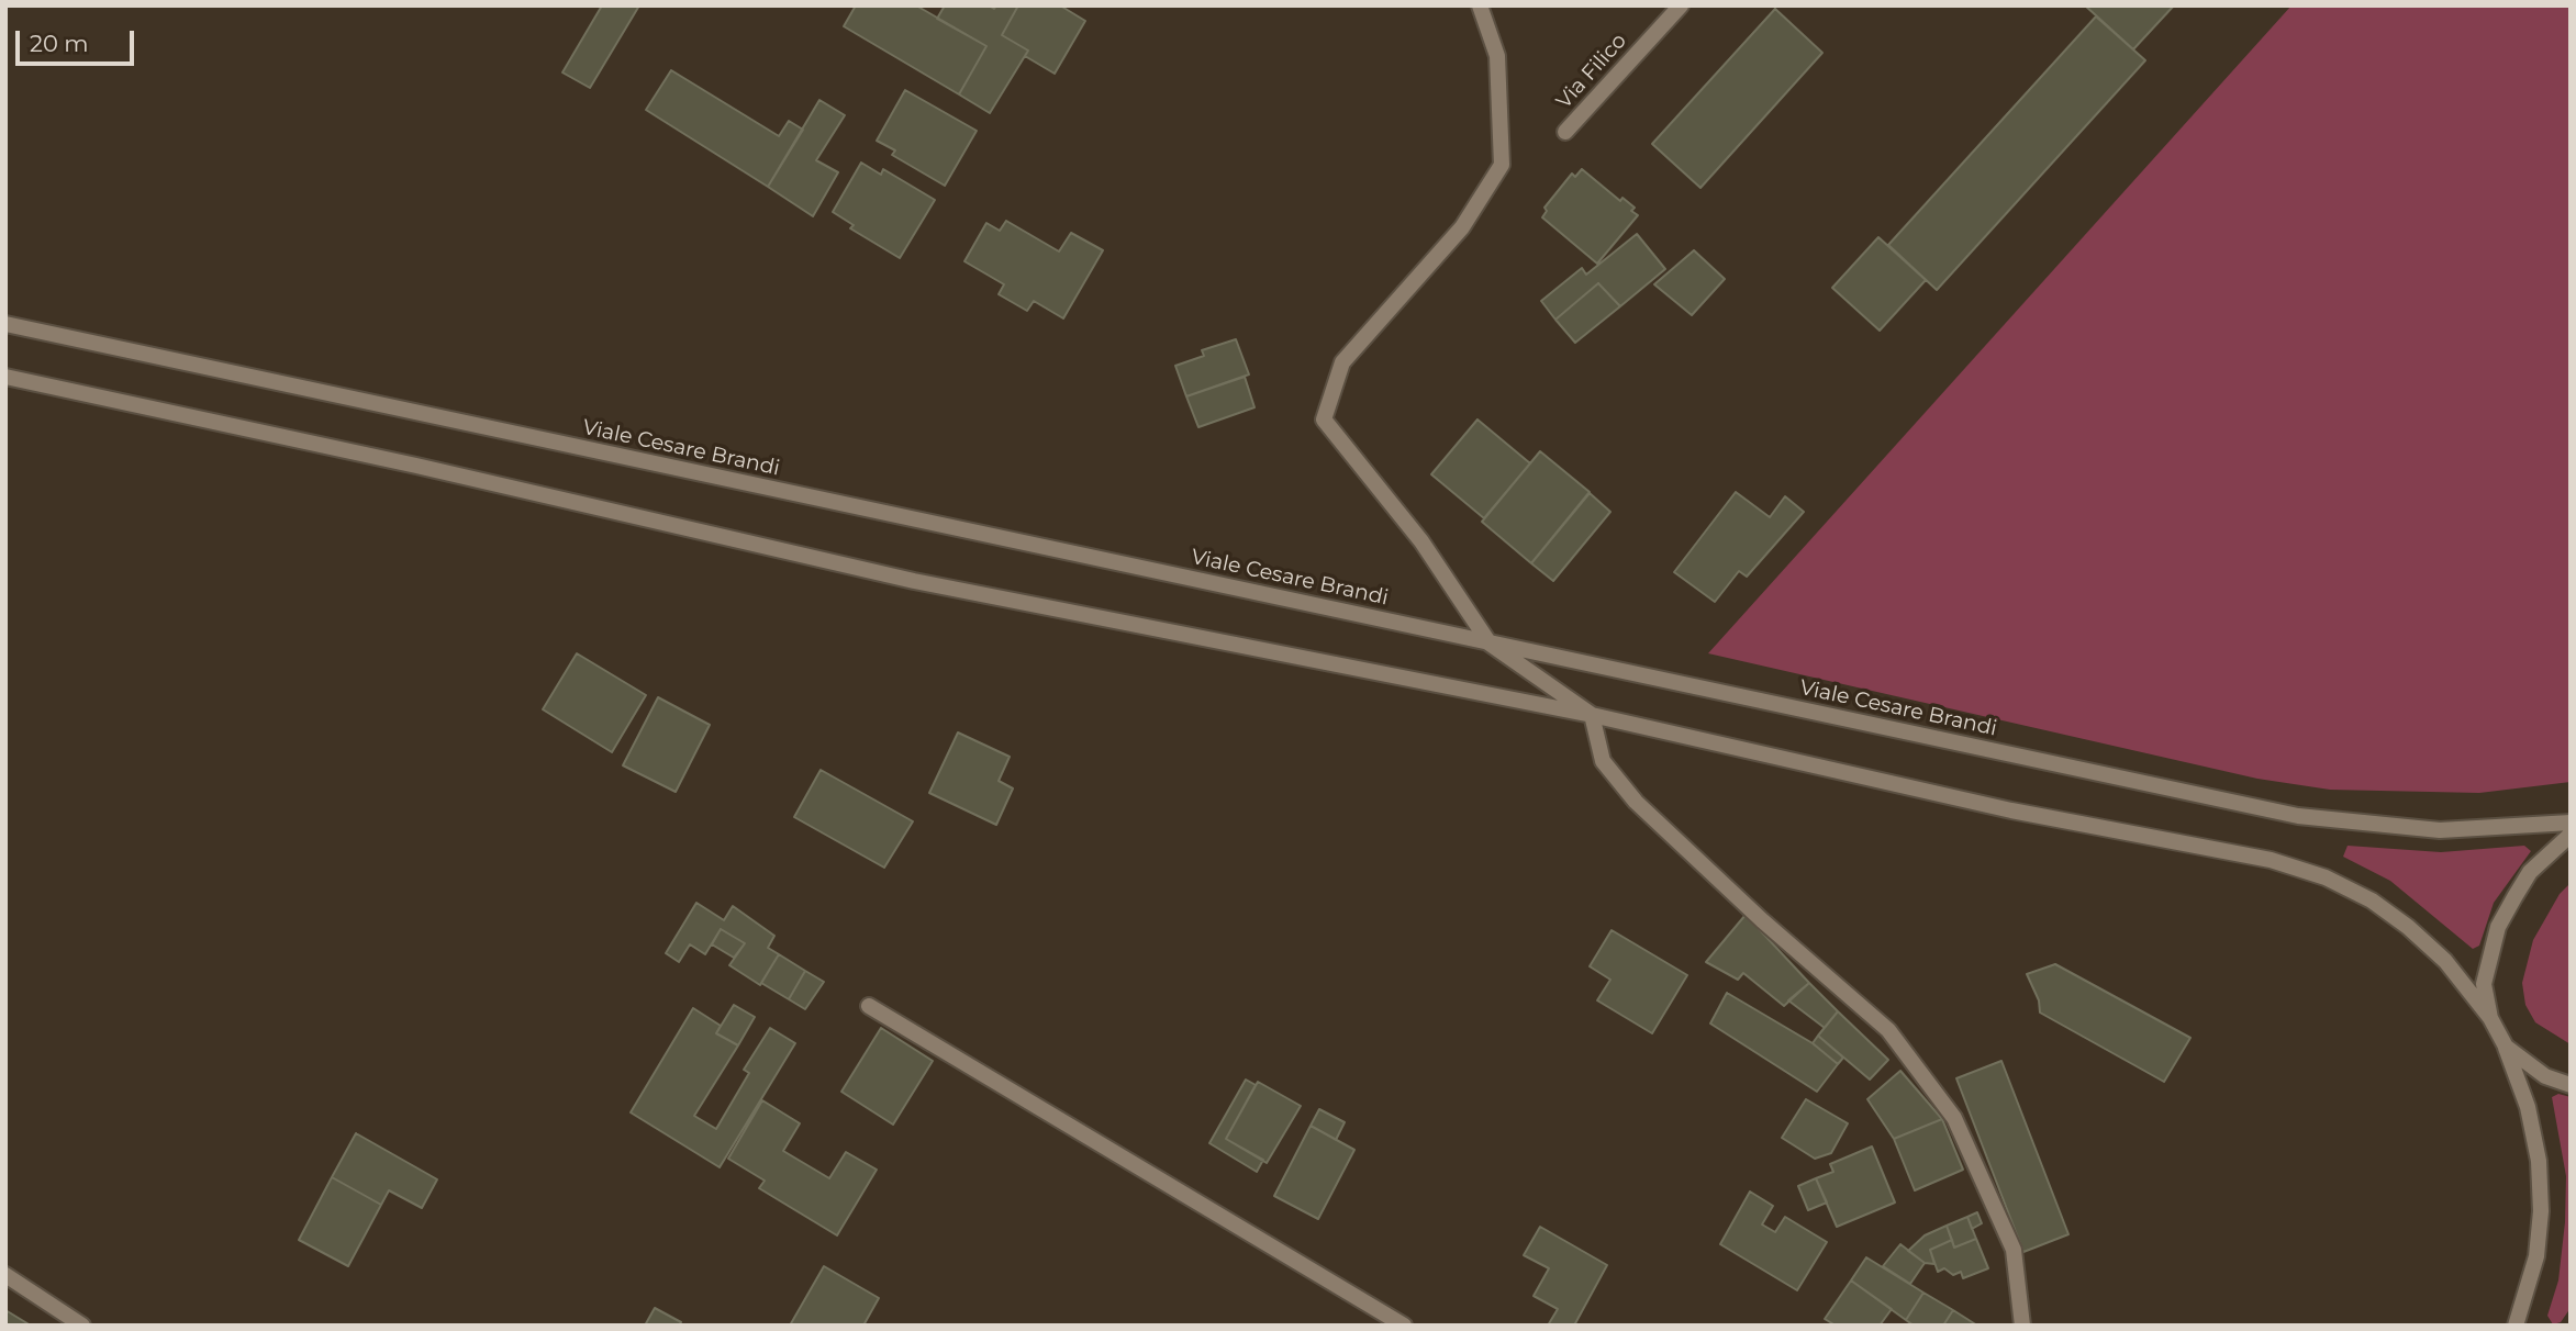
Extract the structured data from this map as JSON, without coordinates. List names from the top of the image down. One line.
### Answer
{"streets":{"street":["Via Filico","Viale Cesare Brandi"]},"scale_bar":"20 m"}
